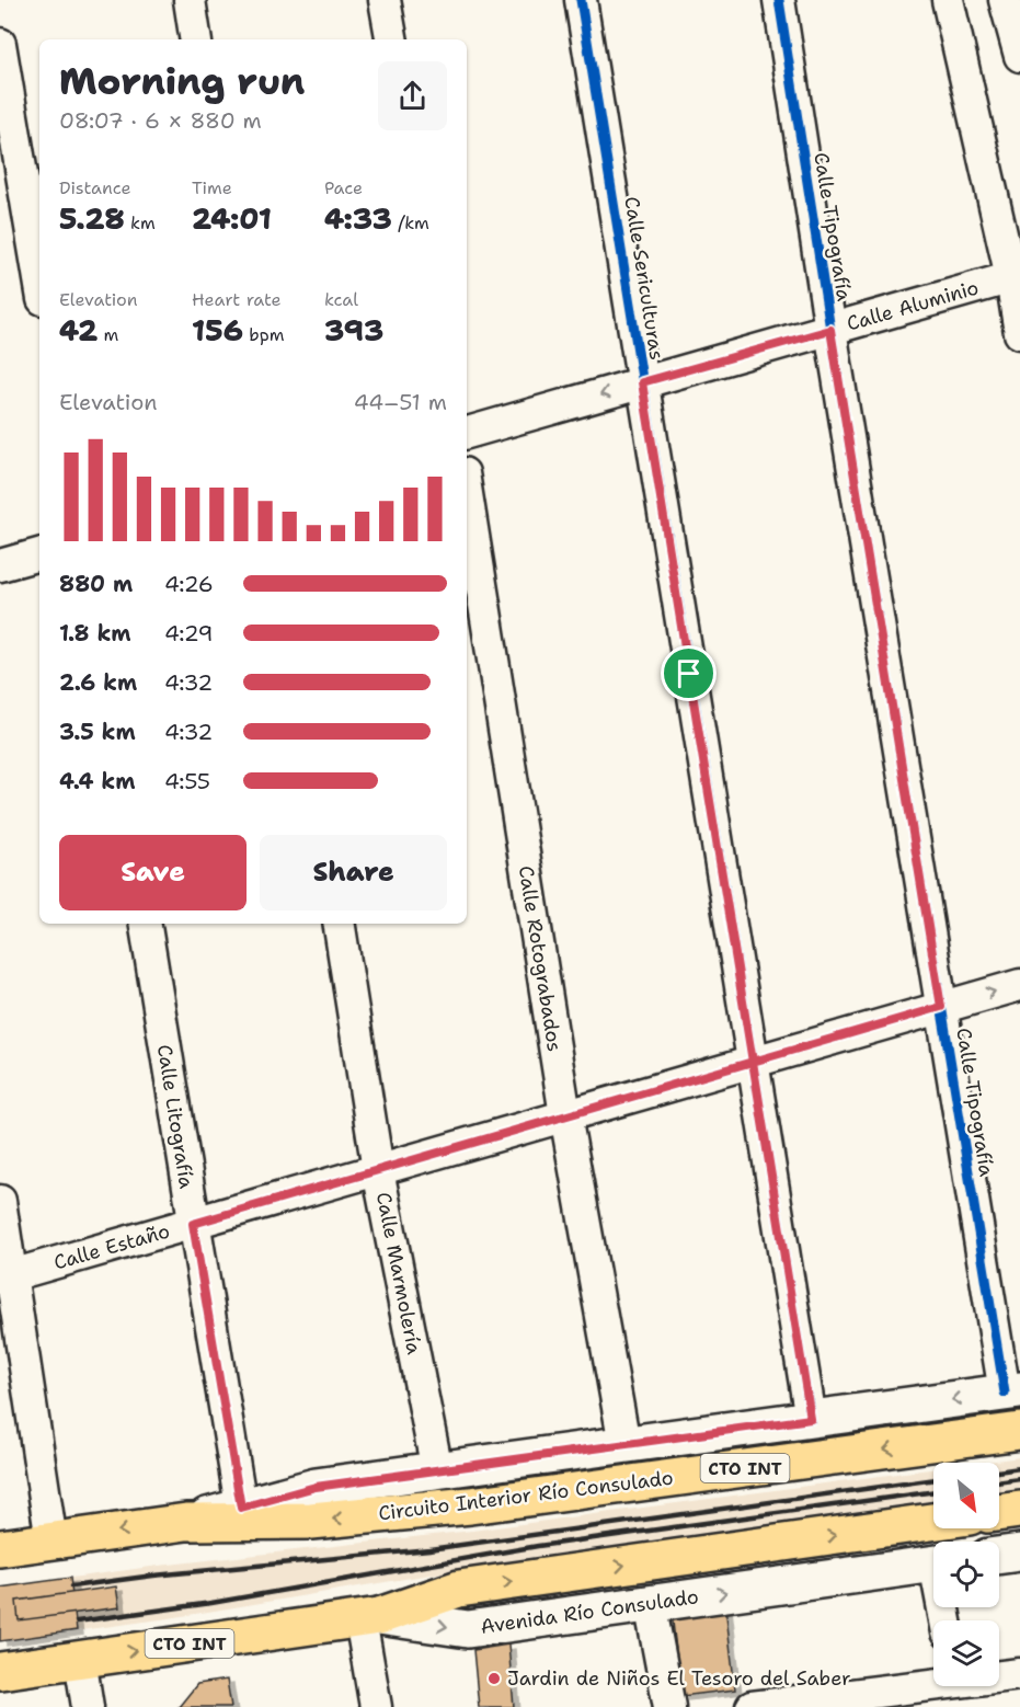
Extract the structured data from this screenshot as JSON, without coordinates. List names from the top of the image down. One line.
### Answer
{"streets":{"highway":["CTO INT","Circuito Interior Río Consulado","Avenida Río Consulado"],"street":["Calle Tipografía","Calle Sericulturas","Calle Aluminio","Calle Rotograbados","Calle Litografía","Calle Estaño","Calle Marmolería"]},"crossings":[["Calle Tipografía","Calle Aluminio"],["Calle Tipografía","Calle Estaño"],["Calle Tipografía","CTO INT"],["Calle Sericulturas","Calle Aluminio"],["Calle Sericulturas","Calle Estaño"],["Calle Sericulturas","CTO INT"],["Calle Rotograbados","Calle Estaño"],["Calle Rotograbados","CTO INT"],["Calle Litografía","Calle Estaño"],["Calle Litografía","CTO INT"],["Calle Estaño","Calle Marmolería"],["Calle Marmolería","CTO INT"],["CTO INT","Circuito Interior Río Consulado"],["CTO INT","Avenida Río Consulado"]],"places":["Jardin de Niños El Tesoro del Saber"],"north":"bottom right","page":{"heading":["Morning run","08:07 · 6 × 880 m"],"stats":[["Distance","5.28 km"],["Time","24:01"],["Pace","4:33 /km"],["Elevation","42 m"],["Heart rate","156 bpm"],["kcal","393"]],"chart":["Elevation","44–51 m"],"list":[{"name":"880 m","note":"4:26"},{"name":"1.8 km","note":"4:29"},{"name":"2.6 km","note":"4:32"},{"name":"3.5 km","note":"4:32"},{"name":"4.4 km","note":"4:55"}],"buttons":["Save","Share"]}}
